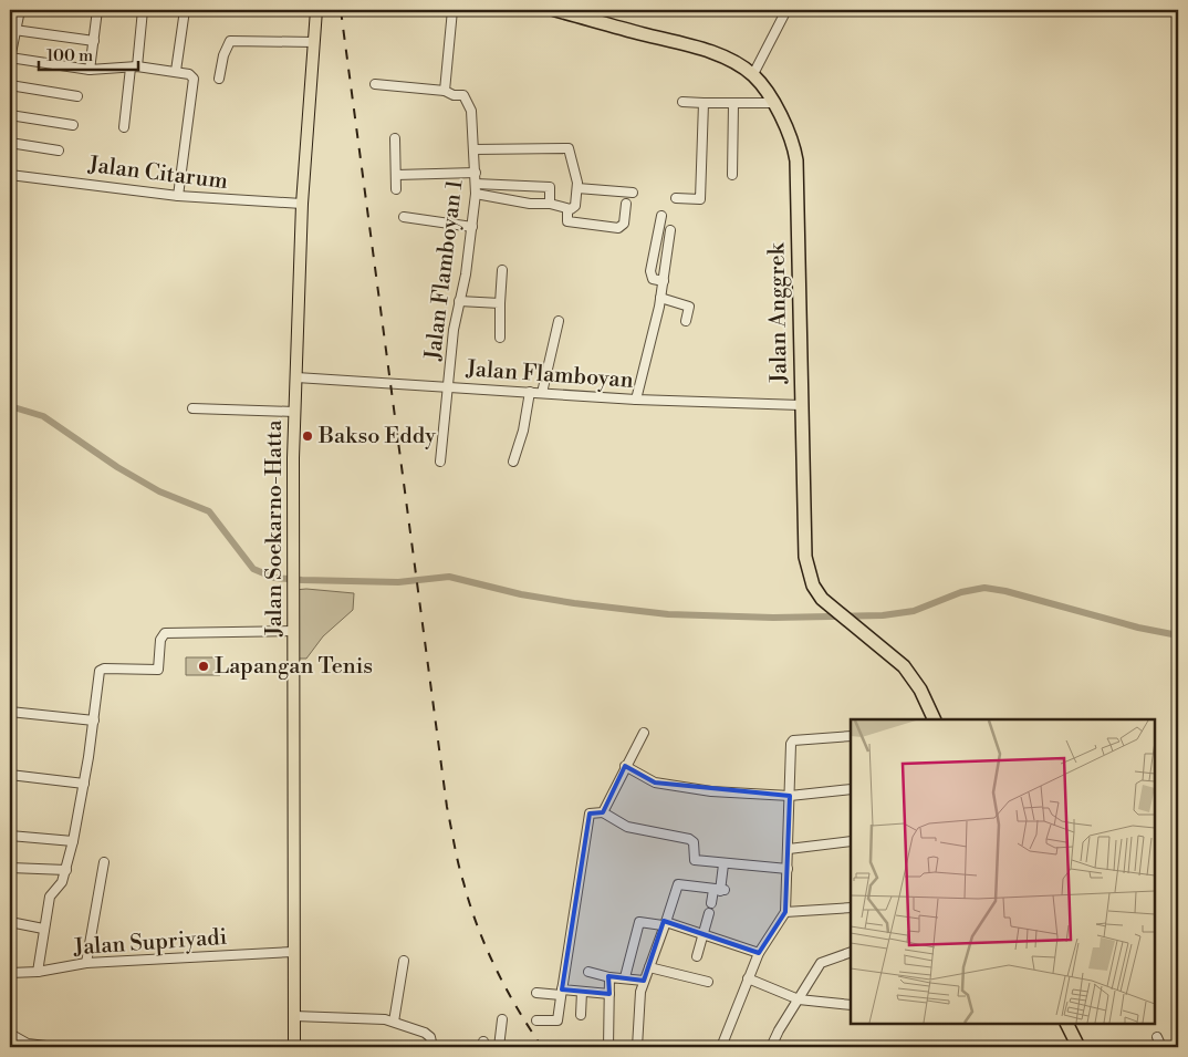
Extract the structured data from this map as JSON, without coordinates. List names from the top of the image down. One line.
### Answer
{"streets":{"highway":["Jalan Anggrek"],"main road":["Jalan Soekarno-Hatta"],"street":["Jalan Citarum","Jalan Flamboyan 1","Jalan Flamboyan","Jalan Supriyadi"]},"crossings":[["Jalan Citarum","Jalan Soekarno-Hatta"],["Jalan Flamboyan 1","Jalan Flamboyan"],["Jalan Anggrek","Jalan Flamboyan"],["Jalan Flamboyan","Jalan Soekarno-Hatta"],["Jalan Soekarno-Hatta","Jalan Supriyadi"]],"places":["Bakso Eddy","Lapangan Tenis"],"scale_bar":"100 m"}
